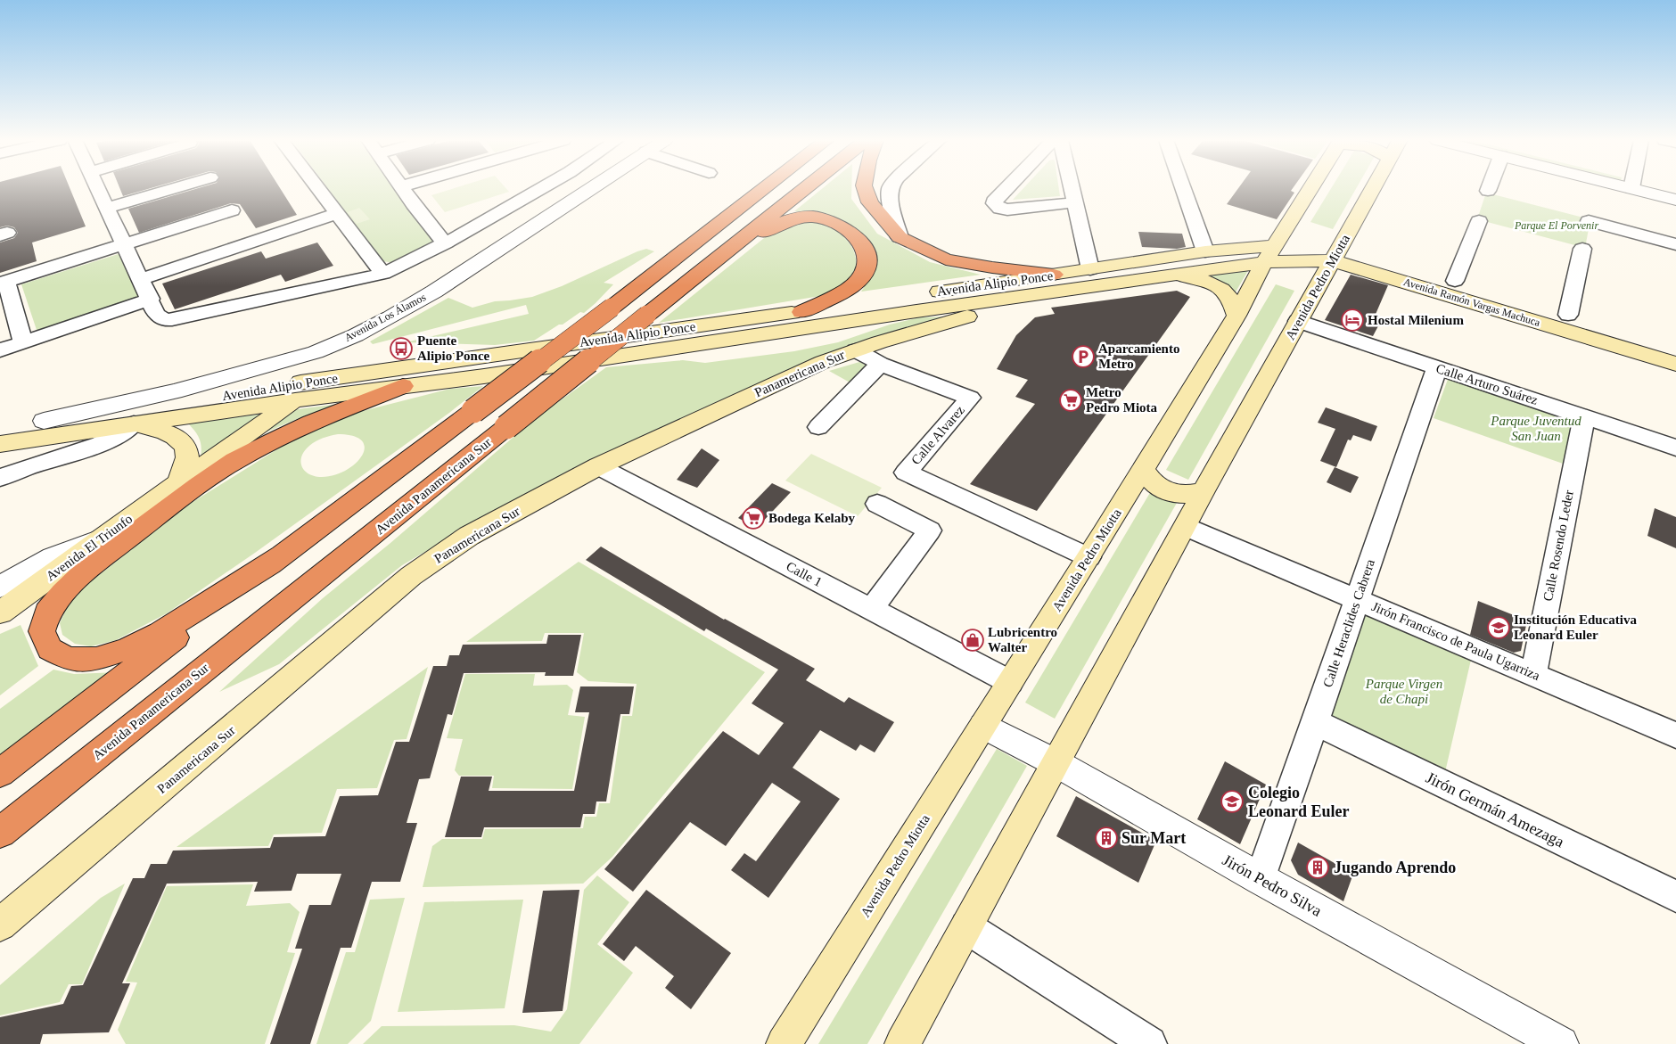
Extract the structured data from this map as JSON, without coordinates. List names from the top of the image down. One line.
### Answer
{"streets":{"highway":["Avenida Panamericana Sur"],"main road":["Avenida Alipio Ponce","Avenida Pedro Miotta","Avenida Ramón Vargas Machuca","Panamericana Sur","Avenida El Triunfo"],"street":["Avenida Los Álamos","Calle Arturo Suárez","Calle Alvarez","Calle Rosendo Leder","Calle 1","Calle Heraclides Cabrera","Jirón Francisco de Paula Ugarriza","Jirón Germán Amezaga","Jirón Pedro Silva"]},"crossings":[["Avenida Alipio Ponce","Avenida Pedro Miotta"],["Avenida Alipio Ponce","Avenida Ramón Vargas Machuca"],["Avenida Alipio Ponce","Avenida Los Álamos"],["Avenida Alipio Ponce","Panamericana Sur"],["Avenida Alipio Ponce","Avenida El Triunfo"],["Avenida Pedro Miotta","Avenida Ramón Vargas Machuca"],["Avenida Pedro Miotta","Calle Arturo Suárez"],["Avenida Pedro Miotta","Calle 1"],["Avenida Pedro Miotta","Jirón Francisco de Paula Ugarriza"],["Avenida Pedro Miotta","Jirón Pedro Silva"],["Panamericana Sur","Calle 1"],["Calle Arturo Suárez","Calle Rosendo Leder"],["Calle Arturo Suárez","Calle Heraclides Cabrera"],["Calle Rosendo Leder","Jirón Francisco de Paula Ugarriza"],["Calle Heraclides Cabrera","Jirón Francisco de Paula Ugarriza"],["Calle Heraclides Cabrera","Jirón Germán Amezaga"],["Calle Heraclides Cabrera","Jirón Pedro Silva"]],"parks":["Parque El Porvenir","Parque Juventud San Juan","Parque Virgen de Chapi"],"places":{"hotel":["Hostal Milenium"],"bus stop":["Puente Alipio Ponce"],"parking":["Aparcamiento Metro"],"supermarket":["Metro Pedro Miota","Bodega Kelaby"],"school or university":["Institución Educativa Leonard Euler","Colegio Leonard Euler"],"shop":["Lubricentro Walter"],"building":["Sur Mart","Jugando Aprendo"]}}
